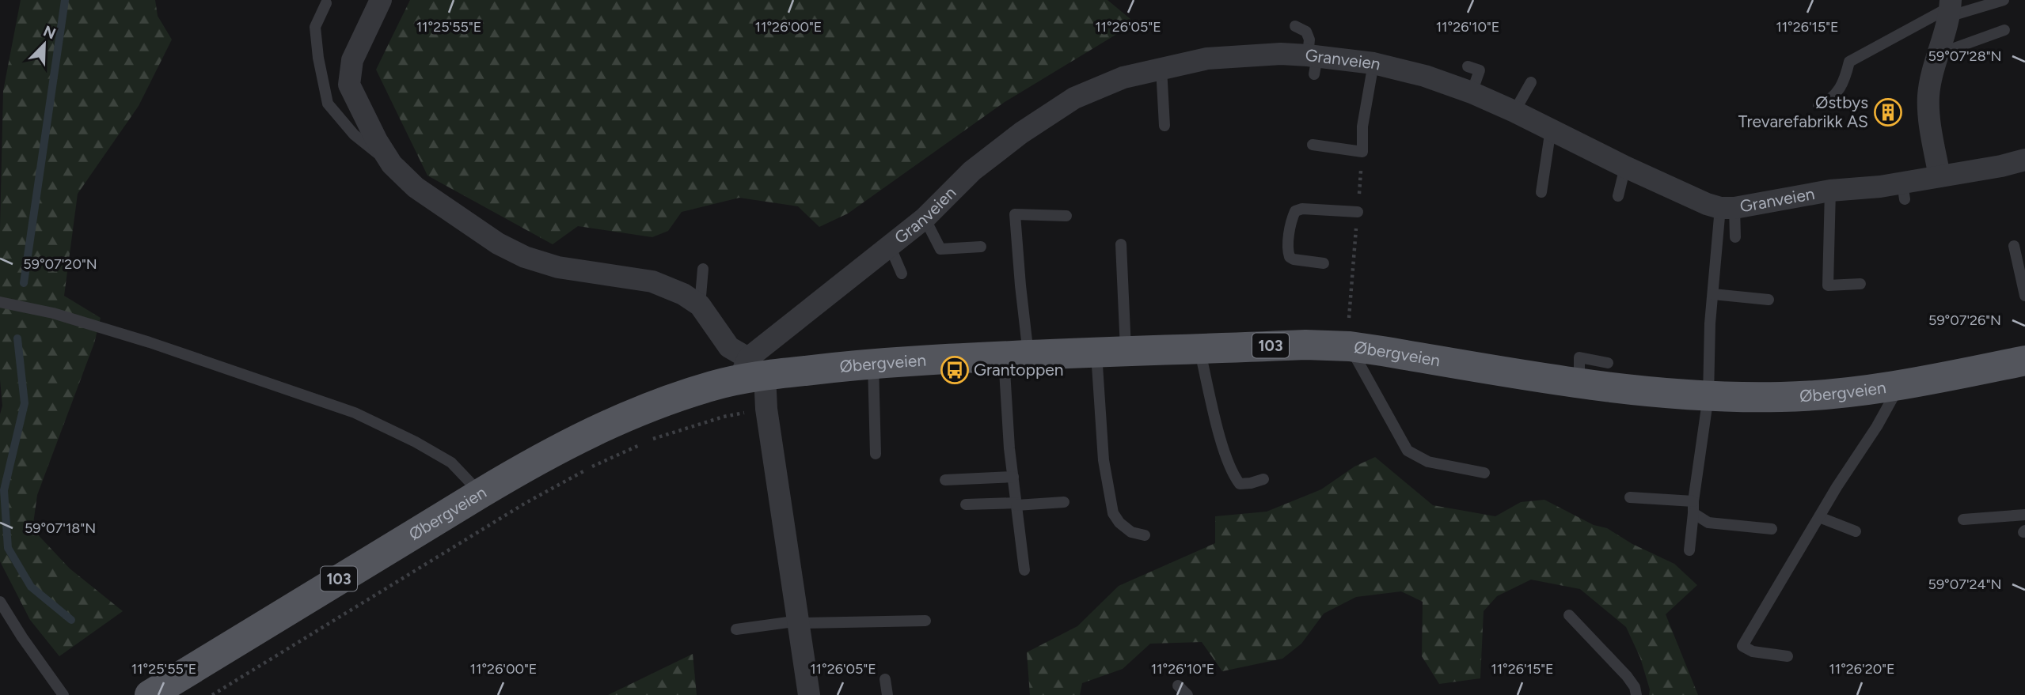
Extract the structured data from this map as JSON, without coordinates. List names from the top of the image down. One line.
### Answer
{"streets":{"main road":["103","Øbergveien"],"street":["Granveien"]},"crossings":[["Granveien","Øbergveien"]],"places":{"building":["Østbys Trevarefabrikk AS"],"bus stop":["Grantoppen"]},"north":"top right","coordinates":["11°25'55\"E","11°26'00\"E","11°26'05\"E","11°26'10\"E","11°26'15\"E","59°07'28\"N","59°07'20\"N","59°07'26\"N","59°07'18\"N","59°07'24\"N","11°26'20\"E"]}
